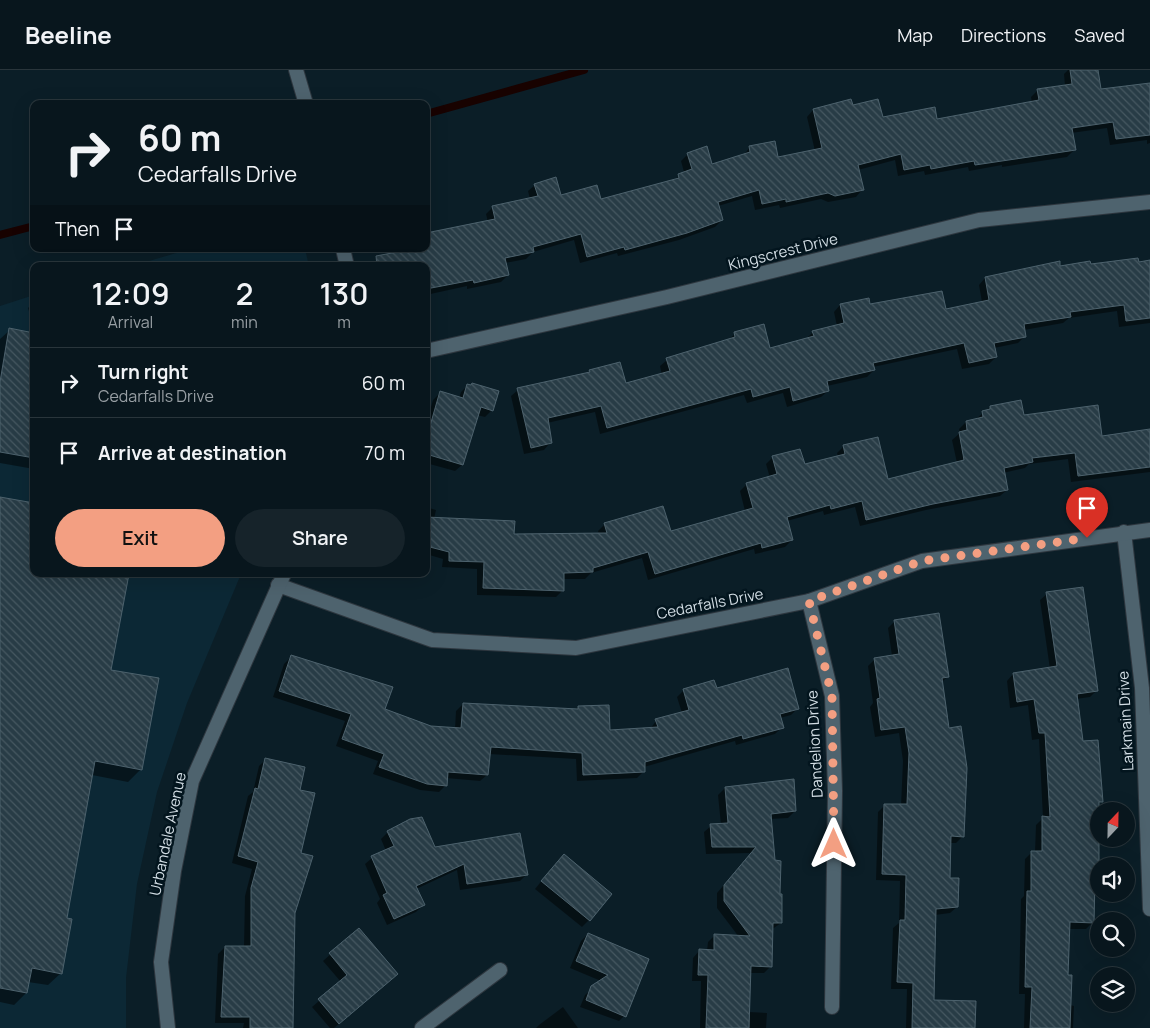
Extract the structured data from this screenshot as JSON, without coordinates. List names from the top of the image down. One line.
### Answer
{"streets":{"street":["Kingscrest Drive","Cedarfalls Drive","Larkmain Drive","Dandelion Drive","Urbandale Avenue"]},"crossings":[["Cedarfalls Drive","Larkmain Drive"],["Cedarfalls Drive","Dandelion Drive"],["Cedarfalls Drive","Urbandale Avenue"]],"north":"top","page":{"header":"Beeline","nav":["Map","Directions","Saved"],"turn":["60 m","Cedarfalls Drive"],"then":"Then","eta":["12:09","Arrival","2","min","130","m"],"list":[{"name":"Turn right","note":"Cedarfalls Drive","value":"60 m"},{"name":"Arrive at destination","value":"70 m"}],"buttons":["Exit","Share"]}}
